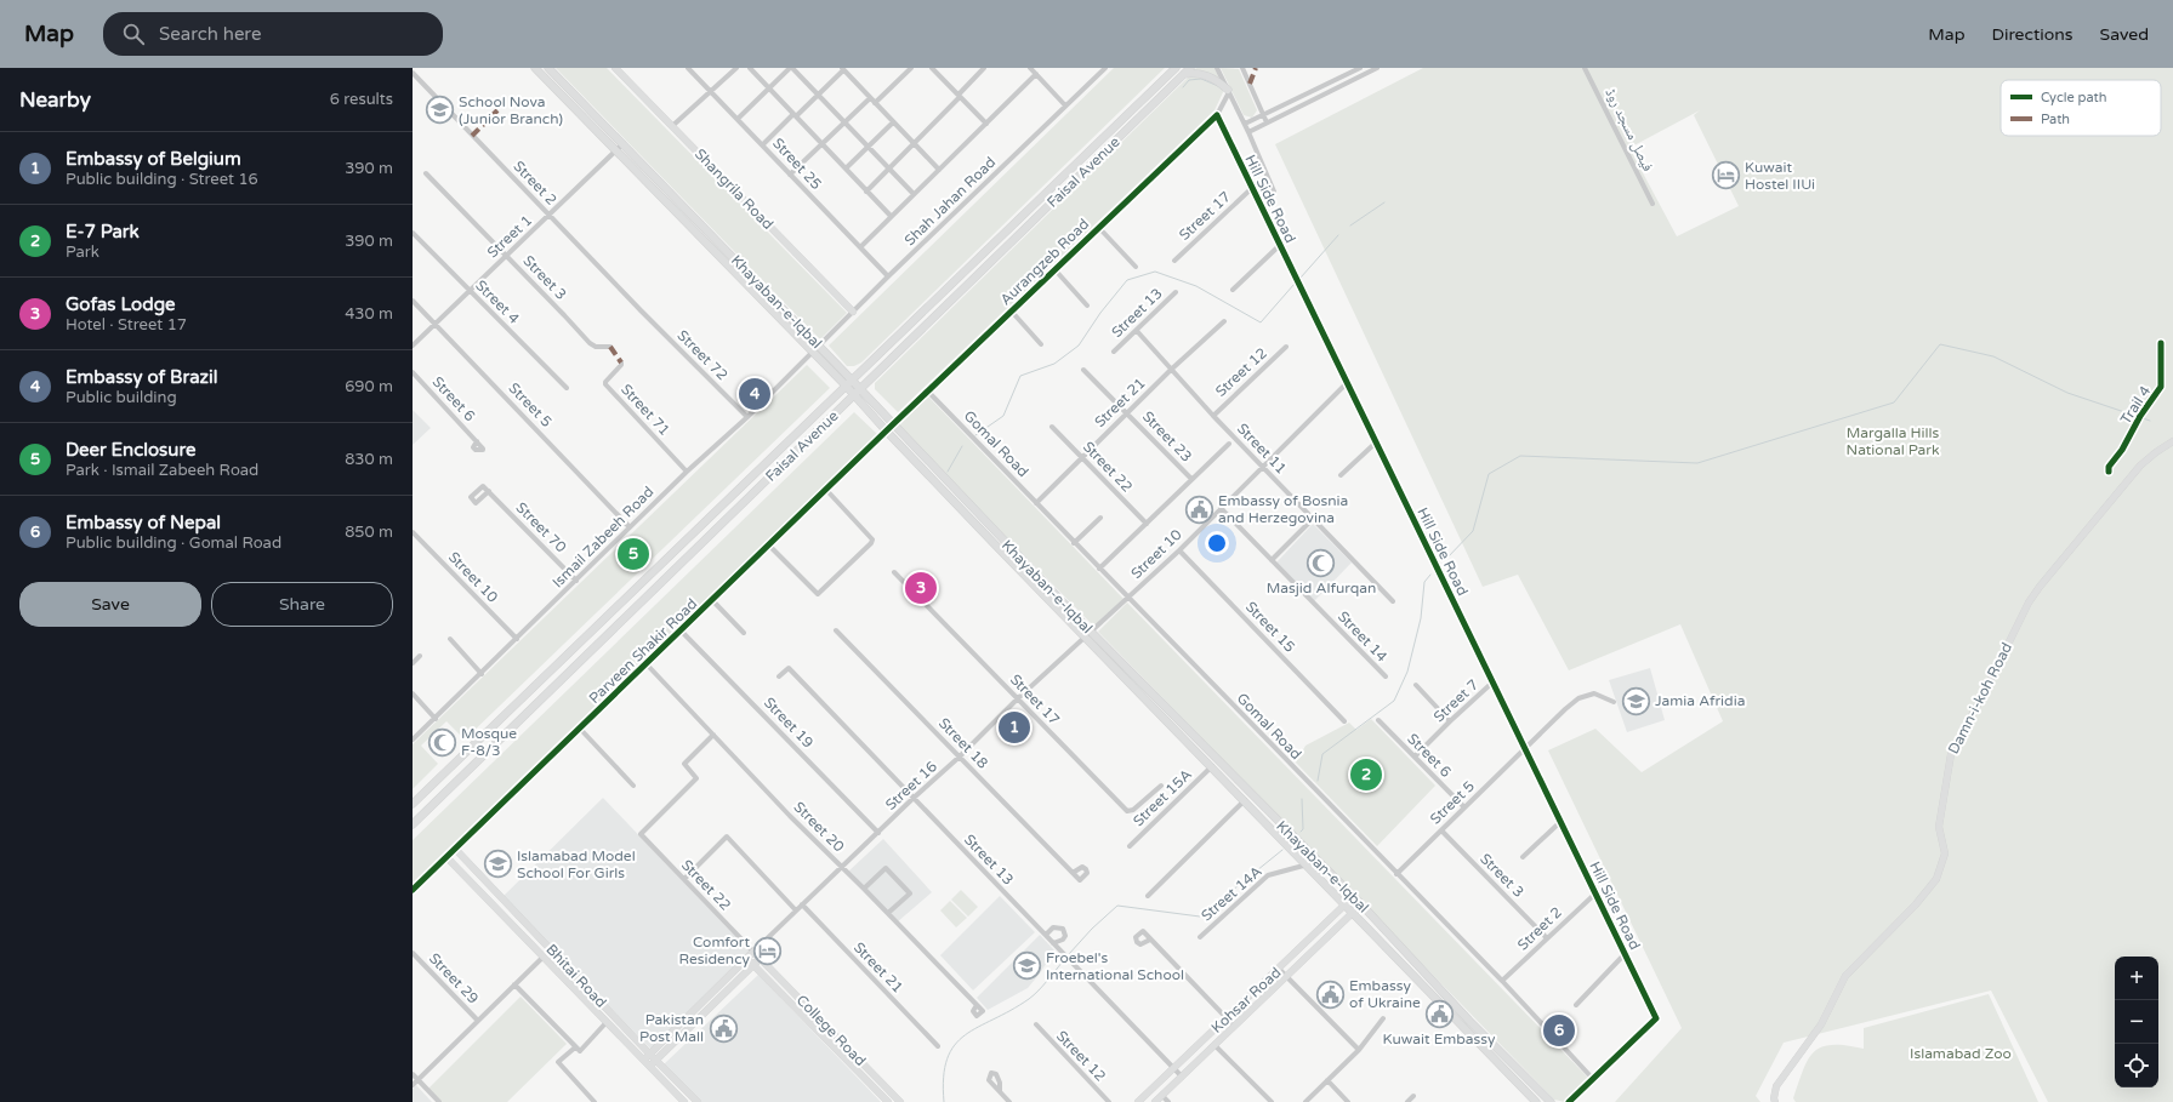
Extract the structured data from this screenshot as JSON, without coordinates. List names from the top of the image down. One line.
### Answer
{"streets":{"main road":["Faisal Avenue","Khayaban-e-Iqbal"],"street":["فیصل مسجد روڈ","Street 25","Street 2","Shangrila Road","Hill Side Road","Shah Jahan Road","Street 17","Street 1","Aurangzeb Road","Street 3","Street 4","Street 13","Street 72","Street 12","Street 6","Street 21","Street 5","Street 71","Street 23","Gomal Road","Street 11","Street 22","Street 70","Ismail Zabeeh Road","Street 10","Street 15","Street 14","Parveen Shakir Road","Damn-i-koh Road","Street 7","Street 19","Street 18","Street 16","Street 15A","Street 20","Street 14A","Bhitai Road","Street 29","Kohsar Road","College Road"],"cycle path":["Trail 4"]},"crossings":[["Street 25","Shah Jahan Road"],["Faisal Avenue","Khayaban-e-Iqbal"],["Street 2","Hill Side Road"],["Street 2","Street 1"],["Street 2","Street 3"],["Street 2","Street 72"],["Street 2","Gomal Road"],["Shangrila Road","Shah Jahan Road"],["Hill Side Road","Street 17"],["Hill Side Road","Aurangzeb Road"],["Hill Side Road","Street 5"],["Hill Side Road","Gomal Road"],["Hill Side Road","Street 10"],["Hill Side Road","Street 7"],["Shah Jahan Road","Khayaban-e-Iqbal"],["Shah Jahan Road","Ismail Zabeeh Road"],["Street 17","Street 16"],["Street 1","Street 3"],["Street 1","Street 4"],["Street 1","Khayaban-e-Iqbal"],["Street 1","Street 5"],["Aurangzeb Road","Khayaban-e-Iqbal"],["Aurangzeb Road","Gomal Road"],["Aurangzeb Road","Parveen Shakir Road"],["Street 3","Street 5"],["Khayaban-e-Iqbal","Ismail Zabeeh Road"],["Khayaban-e-Iqbal","Street 10"],["Khayaban-e-Iqbal","Parveen Shakir Road"],["Khayaban-e-Iqbal","Street 16"],["Khayaban-e-Iqbal","Street 15A"],["Khayaban-e-Iqbal","Street 14A"],["Khayaban-e-Iqbal","Kohsar Road"],["Street 13","Street 11"],["Street 13","Street 16"],["Street 13","Kohsar Road"],["Street 72","Ismail Zabeeh Road"],["Street 12","Street 11"],["Street 6","Street 5"],["Street 6","Street 7"],["Street 21","Street 23"],["Street 21","Gomal Road"],["Street 21","Street 11"],["Street 21","Street 22"],["Street 21","Street 16"],["Street 5","Gomal Road"],["Street 5","Ismail Zabeeh Road"],["Street 71","Ismail Zabeeh Road"],["Gomal Road","Street 10"],["Street 11","Street 10"],["Street 22","Street 16"],["Street 22","Street 20"],["Street 22","College Road"],["Street 70","Ismail Zabeeh Road"],["Ismail Zabeeh Road","Street 10"],["Street 10","Street 15"],["Street 10","Street 14"],["Street 10","Street 16"],["Parveen Shakir Road","Street 19"],["Parveen Shakir Road","Street 20"],["Parveen Shakir Road","Bhitai Road"],["Street 19","Street 16"],["Street 18","Street 16"],["Street 16","Street 20"],["Street 16","College Road"]],"parks":["Margalla Hills National Park","Islamabad Zoo"],"places":{"school or university":["School Nova (Junior Branch)","Jamia Afridia","Islamabad Model School For Girls","Froebel's International School"],"hotel":["Kuwait Hostel IIUi","Comfort Residency"],"public building":["Embassy of Bosnia and Herzegovina","Embassy of Ukraine","Kuwait Embassy","Pakistan Post Mall"],"mosque":["Masjid Alfurqan","Mosque F-8/3"]},"legend":["Cycle path","Path"],"page":{"header":"Map","search":"Search here","nav":["Map","Directions","Saved"],"heading":["Nearby","6 results"],"list":[{"mark":"1","name":"Embassy of Belgium","note":"Public building · Street 16","value":"390 m"},{"mark":"2","name":"E-7 Park","note":"Park","value":"390 m"},{"mark":"3","name":"Gofas Lodge","note":"Hotel · Street 17","value":"430 m"},{"mark":"4","name":"Embassy of Brazil","note":"Public building","value":"690 m"},{"mark":"5","name":"Deer Enclosure","note":"Park · Ismail Zabeeh Road","value":"830 m"},{"mark":"6","name":"Embassy of Nepal","note":"Public building · Gomal Road","value":"850 m"}],"pins":["4","5","3","1","2","6"],"buttons":["Save","Share"],"map_buttons":["+","−"]}}
